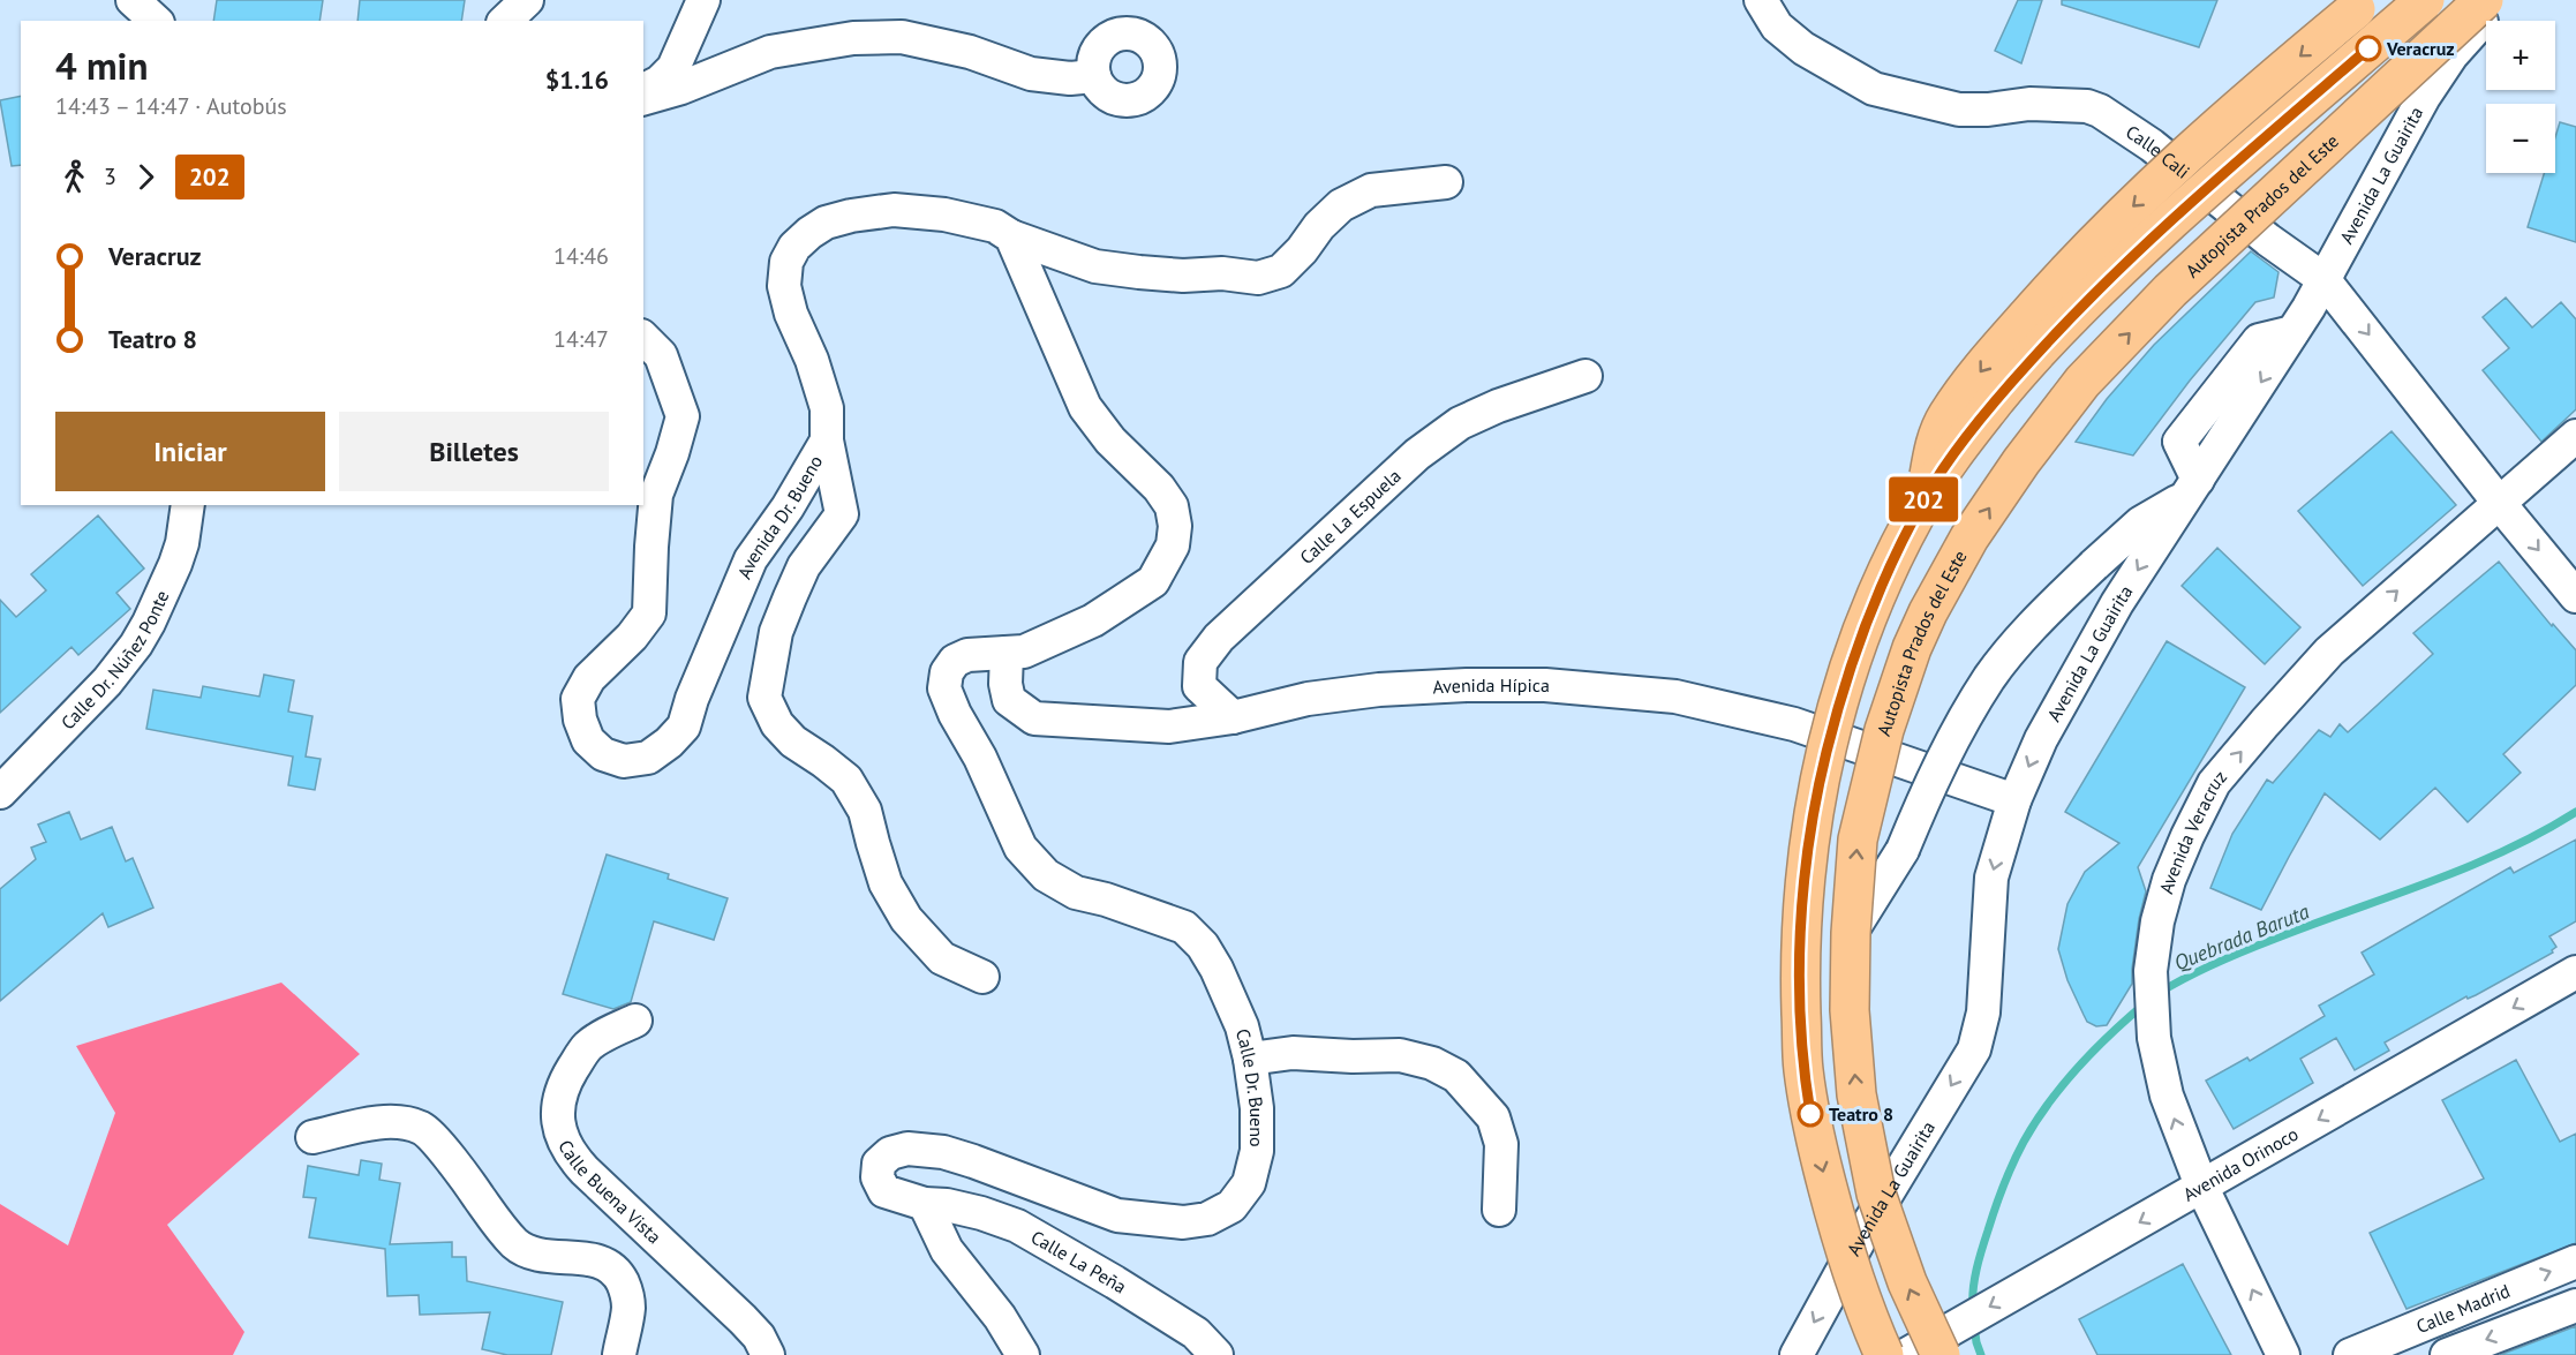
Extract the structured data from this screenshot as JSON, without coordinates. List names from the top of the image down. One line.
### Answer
{"streets":{"highway":["Autopista Prados del Este"],"street":["Calle Cali","Avenida La Guairita","Avenida Dr. Bueno","Calle La Espuela","Calle Dr. Núñez Ponte","Avenida Hípica","Avenida Veracruz","Calle Dr. Bueno","Avenida Orinoco","Calle Buena Vista","Calle La Peña","Calle Madrid"]},"crossings":[["Calle Cali","Avenida La Guairita"],["Calle Cali","Avenida Veracruz"],["Avenida La Guairita","Avenida Hípica"],["Calle La Espuela","Avenida Hípica"],["Avenida Hípica","Calle Dr. Bueno"],["Avenida Veracruz","Avenida Orinoco"],["Calle Dr. Bueno","Calle La Peña"]],"one_way":["Calle Cali","Avenida Orinoco"],"water":["Quebrada Baruta"],"places":["Veracruz","Teatro 8"],"lines":["bus line 202"],"page":{"on_map":"202","map_buttons":["+","−"],"heading":["4 min","14:43 – 14:47 · Autobús","$1.16"],"legs":["3","202"],"list":[{"name":"Veracruz","value":"14:46"},{"name":"Teatro 8","value":"14:47"}],"buttons":["Iniciar","Billetes"]}}
